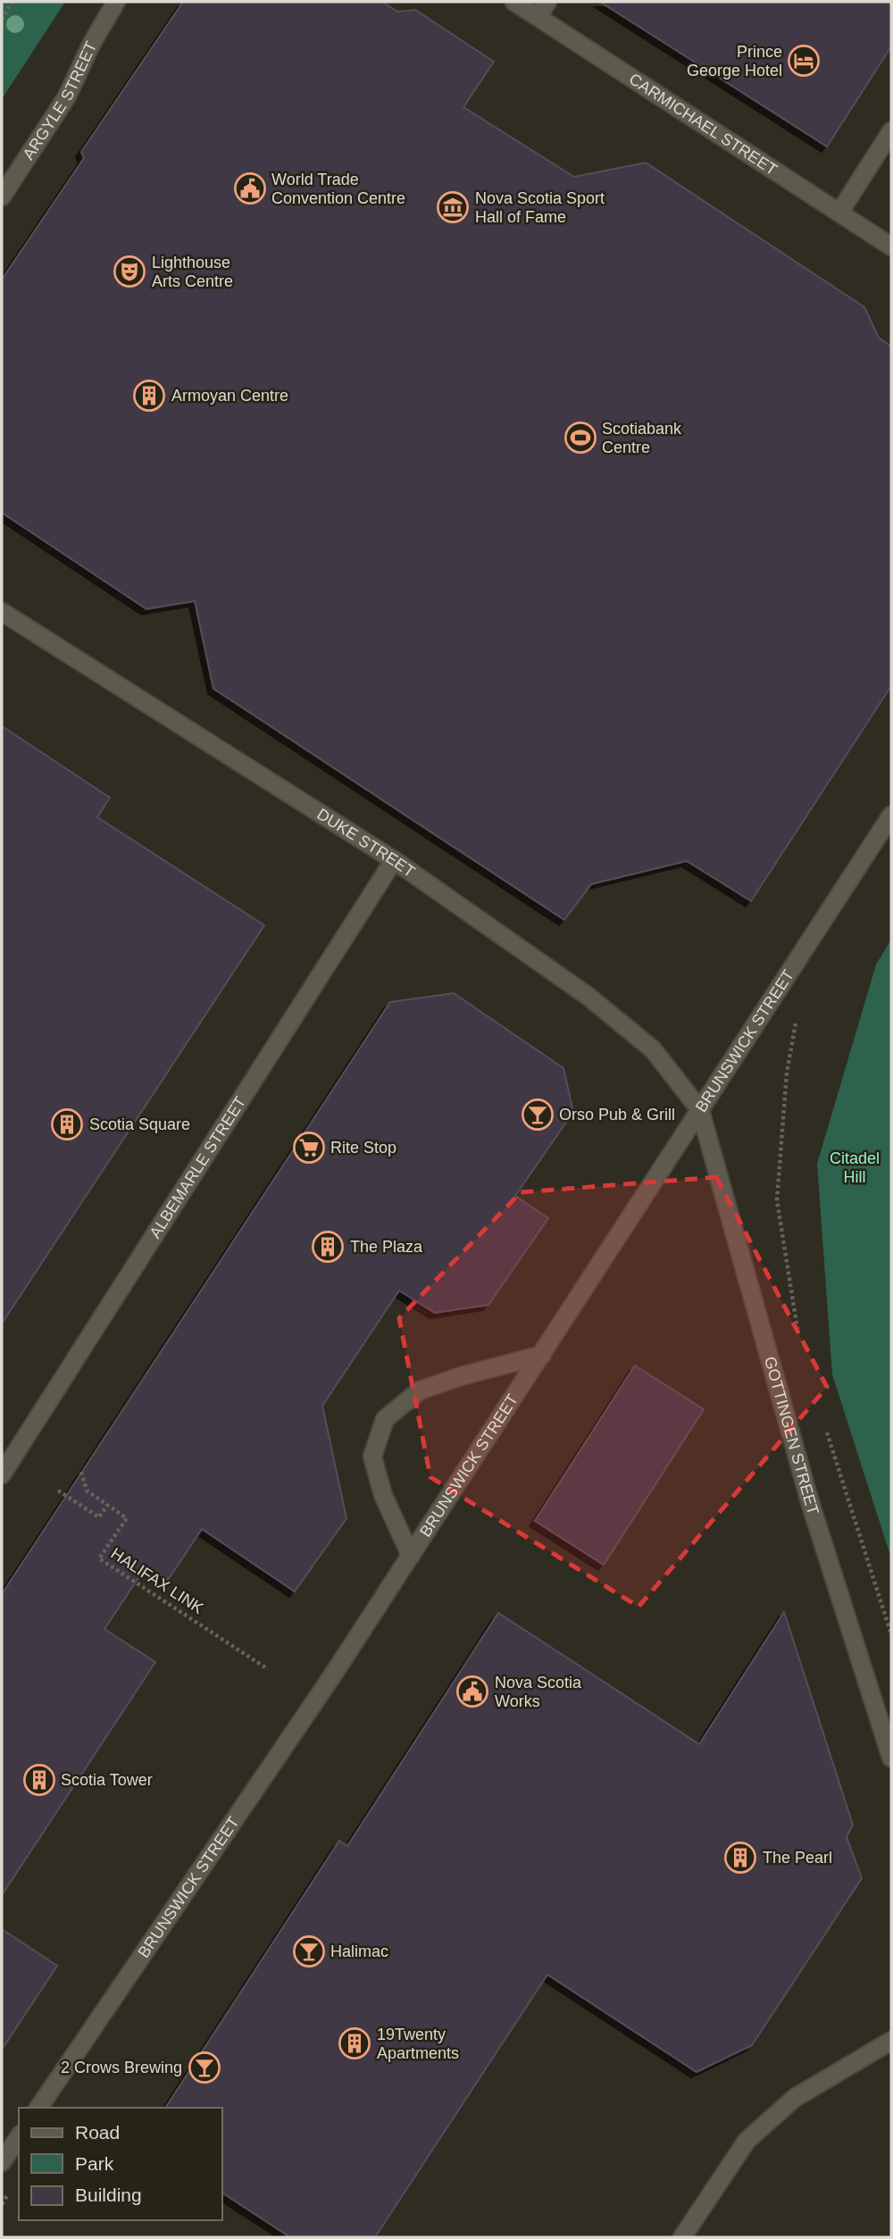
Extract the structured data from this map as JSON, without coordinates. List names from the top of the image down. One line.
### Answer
{"streets":{"street":["ARGYLE STREET","CARMICHAEL STREET","DUKE STREET","BRUNSWICK STREET","ALBEMARLE STREET","GOTTINGEN STREET"],"path":["HALIFAX LINK"]},"crossings":[["DUKE STREET","BRUNSWICK STREET"],["DUKE STREET","ALBEMARLE STREET"],["DUKE STREET","GOTTINGEN STREET"],["BRUNSWICK STREET","GOTTINGEN STREET"]],"parks":["Citadel Hill"],"places":{"hotel":["Prince George Hotel"],"public building":["World Trade Convention Centre","Nova Scotia Works"],"museum":["Nova Scotia Sport Hall of Fame"],"theatre":["Lighthouse Arts Centre"],"building":["Armoyan Centre","Scotia Square","The Plaza","Scotia Tower","The Pearl","19Twenty Apartments"],"sports":["Scotiabank Centre"],"bar":["Orso Pub & Grill","Halimac","2 Crows Brewing"],"supermarket":["Rite Stop"]},"legend":["Road","Park","Building"]}
